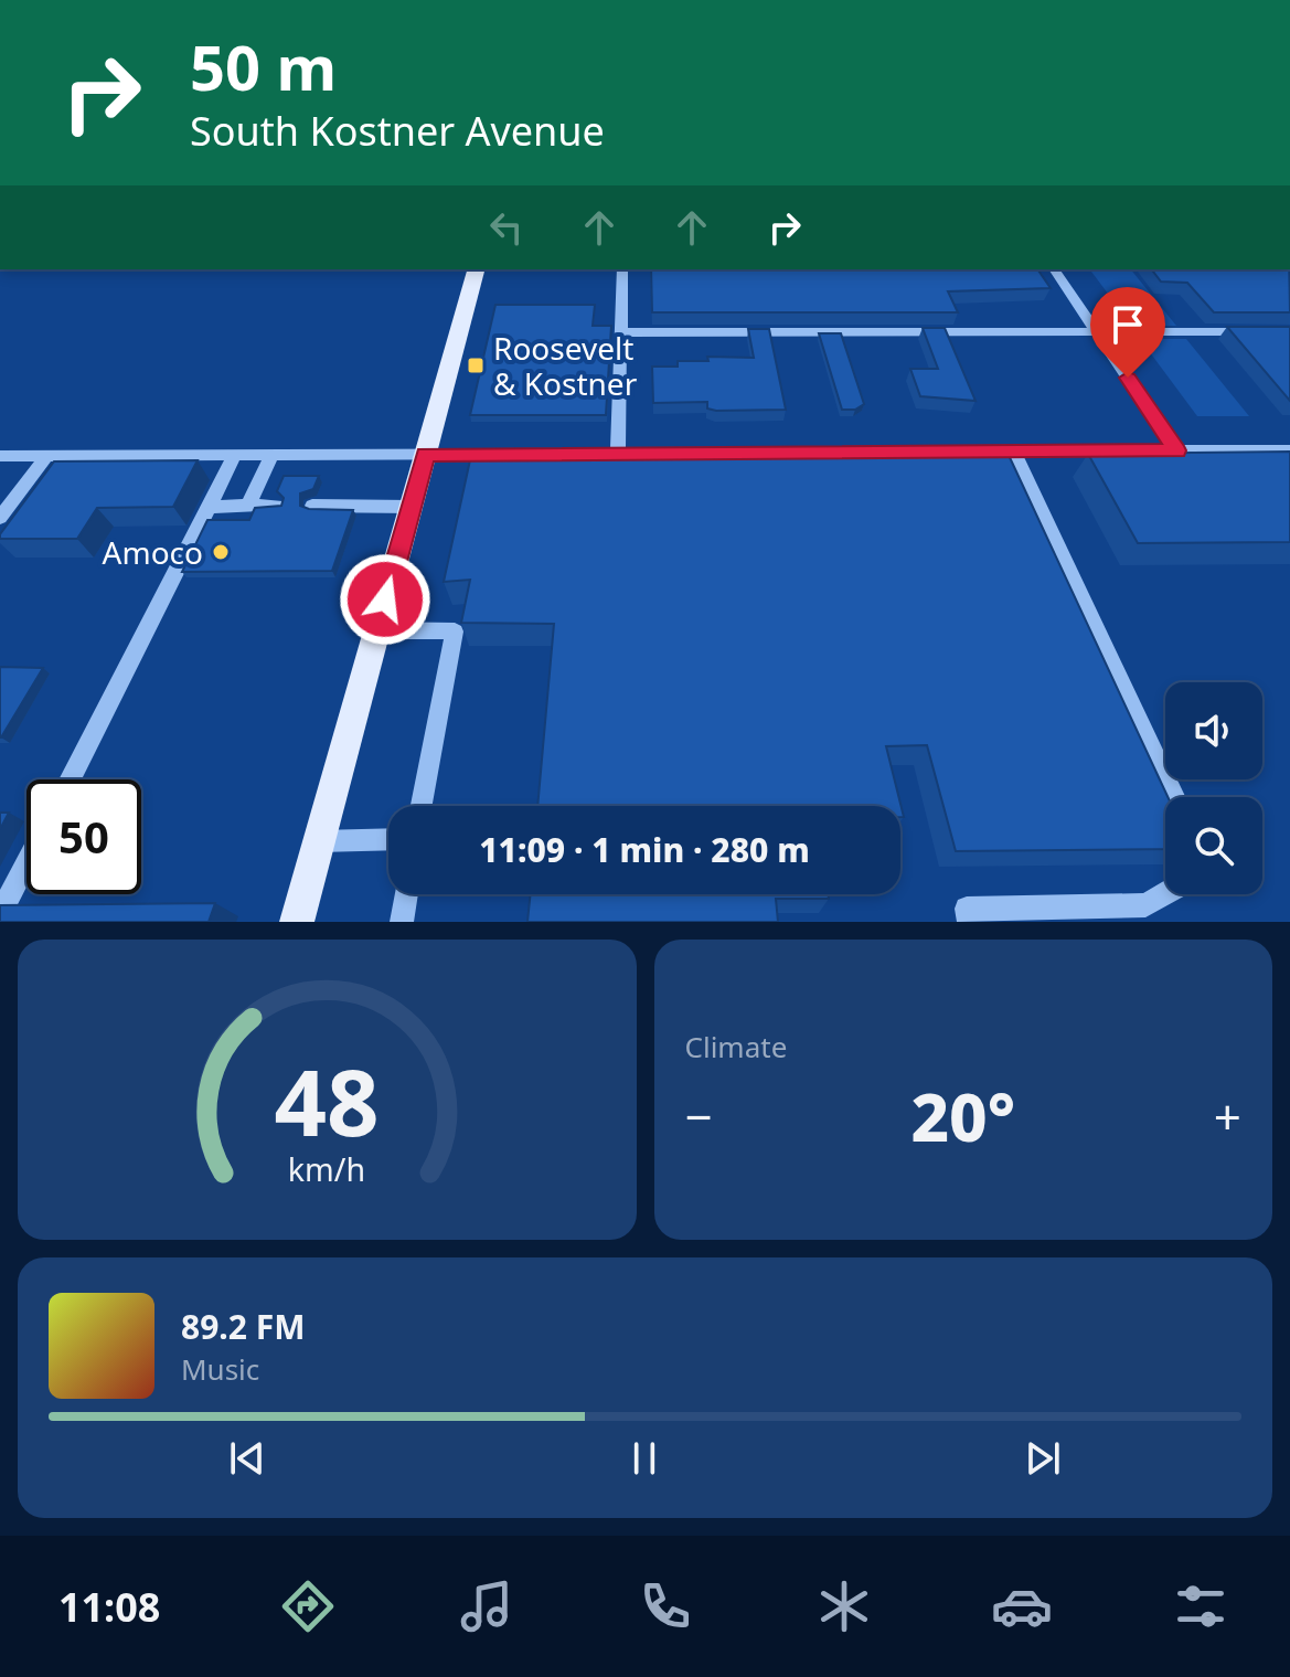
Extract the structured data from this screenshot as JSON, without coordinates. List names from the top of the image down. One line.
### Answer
{"places":{"transit":["Roosevelt & Kostner"],"other":["Amoco"]},"page":{"turn":["50 m","South Kostner Avenue"],"limit":"50","trip":"11:09 · 1 min · 280 m","tile":"Climate","heat":["−","20°","+"],"song":["89.2 FM","Music"],"tabs":"11:08","gauge":["48","km/h"]}}
